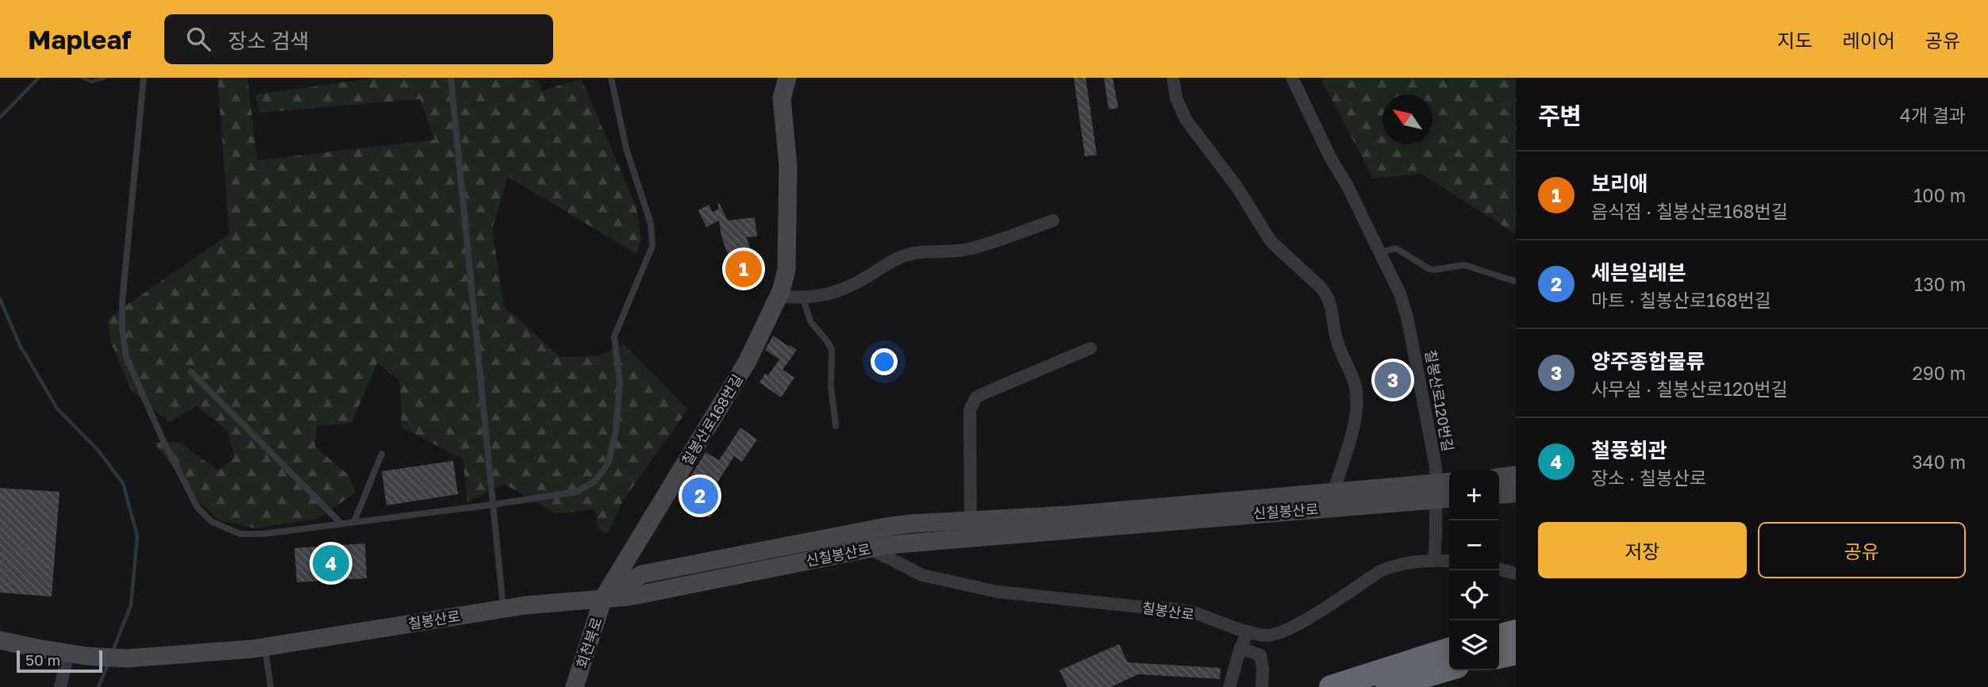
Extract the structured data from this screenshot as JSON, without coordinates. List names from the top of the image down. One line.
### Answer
{"streets":{"street":["칠봉산로120번길","칠봉산로168번길","신칠봉산로","칠봉산로","회천북로"]},"crossings":[["칠봉산로120번길","신칠봉산로"],["칠봉산로120번길","칠봉산로"],["칠봉산로168번길","신칠봉산로"],["칠봉산로168번길","칠봉산로"],["칠봉산로168번길","회천북로"],["신칠봉산로","칠봉산로"],["신칠봉산로","회천북로"],["칠봉산로","회천북로"]],"scale_bar":"50 m","north":"top left","page":{"header":"Mapleaf","search":"장소 검색","nav":["지도","레이어","공유"],"heading":["주변","4개 결과"],"list":[{"mark":"1","name":"보리애","note":"음식점 · 칠봉산로168번길","value":"100 m"},{"mark":"2","name":"세븐일레븐","note":"마트 · 칠봉산로168번길","value":"130 m"},{"mark":"3","name":"양주종합물류","note":"사무실 · 칠봉산로120번길","value":"290 m"},{"mark":"4","name":"철풍회관","note":"장소 · 칠봉산로","value":"340 m"}],"pins":["1","3","2","4"],"map_buttons":["+","−"],"buttons":["저장","공유"],"scale":"50 m"}}
